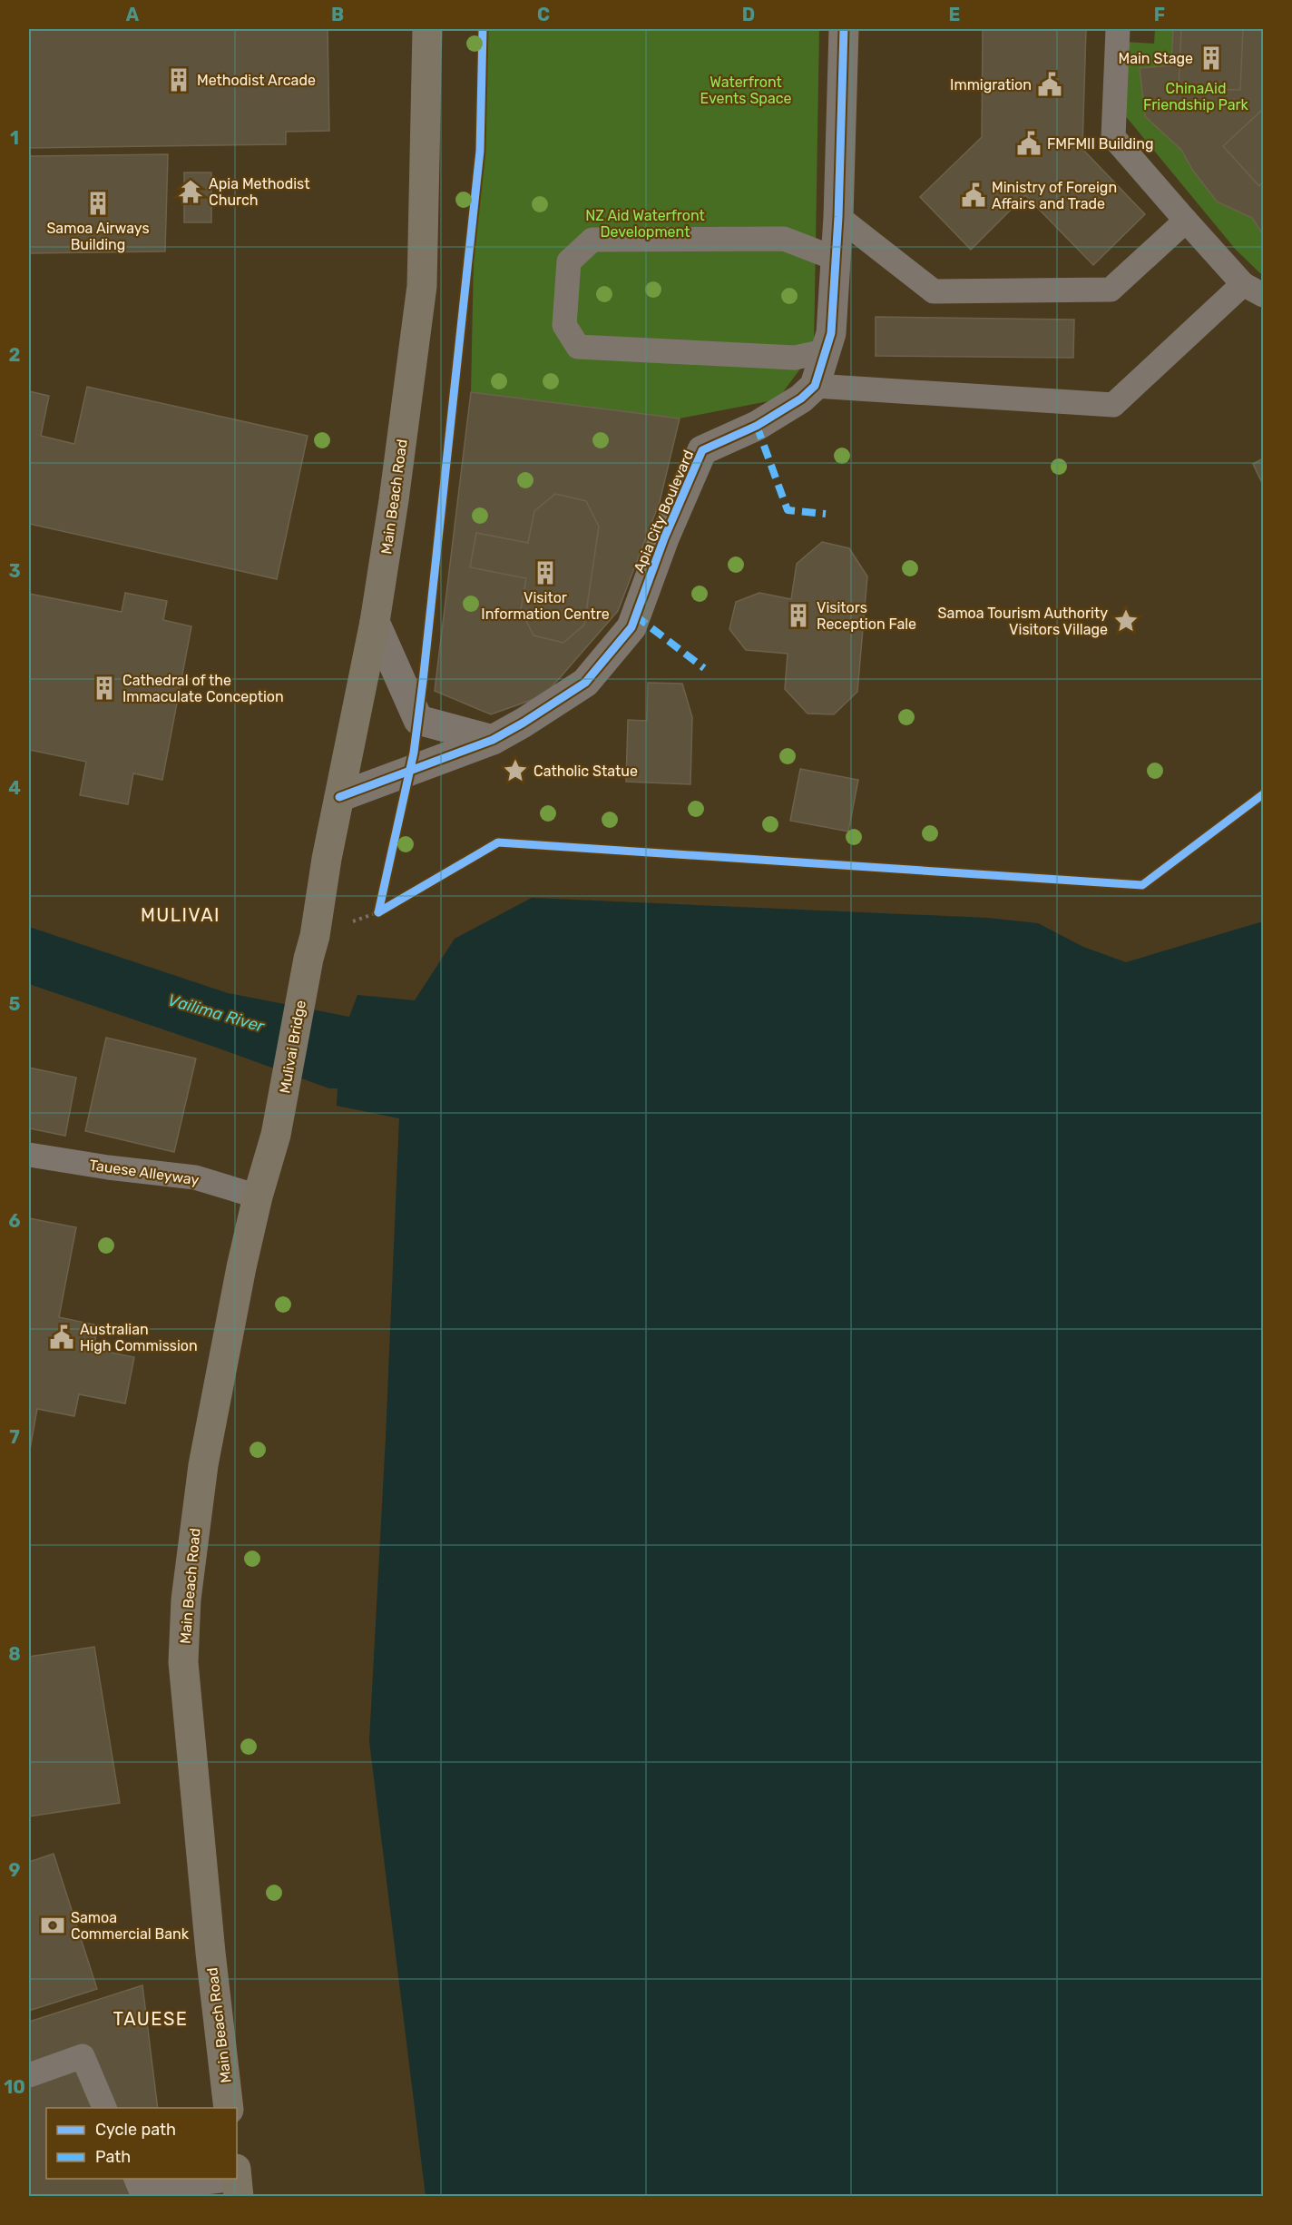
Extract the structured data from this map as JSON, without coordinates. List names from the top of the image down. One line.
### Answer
{"streets":{"main road":["Main Beach Road","Mulivai Bridge"],"street":["Apia City Boulevard"],"lane":["Tauese Alleyway"]},"crossings":[["Main Beach Road","Apia City Boulevard"],["Main Beach Road","Mulivai Bridge"],["Main Beach Road","Tauese Alleyway"]],"districts":["MULIVAI","TAUESE"],"water":["Vailima River"],"parks":["Waterfront Events Space","ChinaAid Friendship Park","NZ Aid Waterfront Development"],"places":{"building":["Main Stage","Methodist Arcade","Samoa Airways Building","Visitor Information Centre","Visitors Reception Fale","Cathedral of the Immaculate Conception"],"public building":["Immigration","FMFMII Building","Ministry of Foreign Affairs and Trade","Australian High Commission"],"temple":["Apia Methodist Church"],"place":["Samoa Tourism Authority Visitors Village","Catholic Statue"],"bank":["Samoa Commercial Bank"]},"legend":["Cycle path","Path"],"grid":{"columns":["A","B","C","D","E","F"],"rows":["1","2","3","4","5","6","7","8","9","10"]}}
